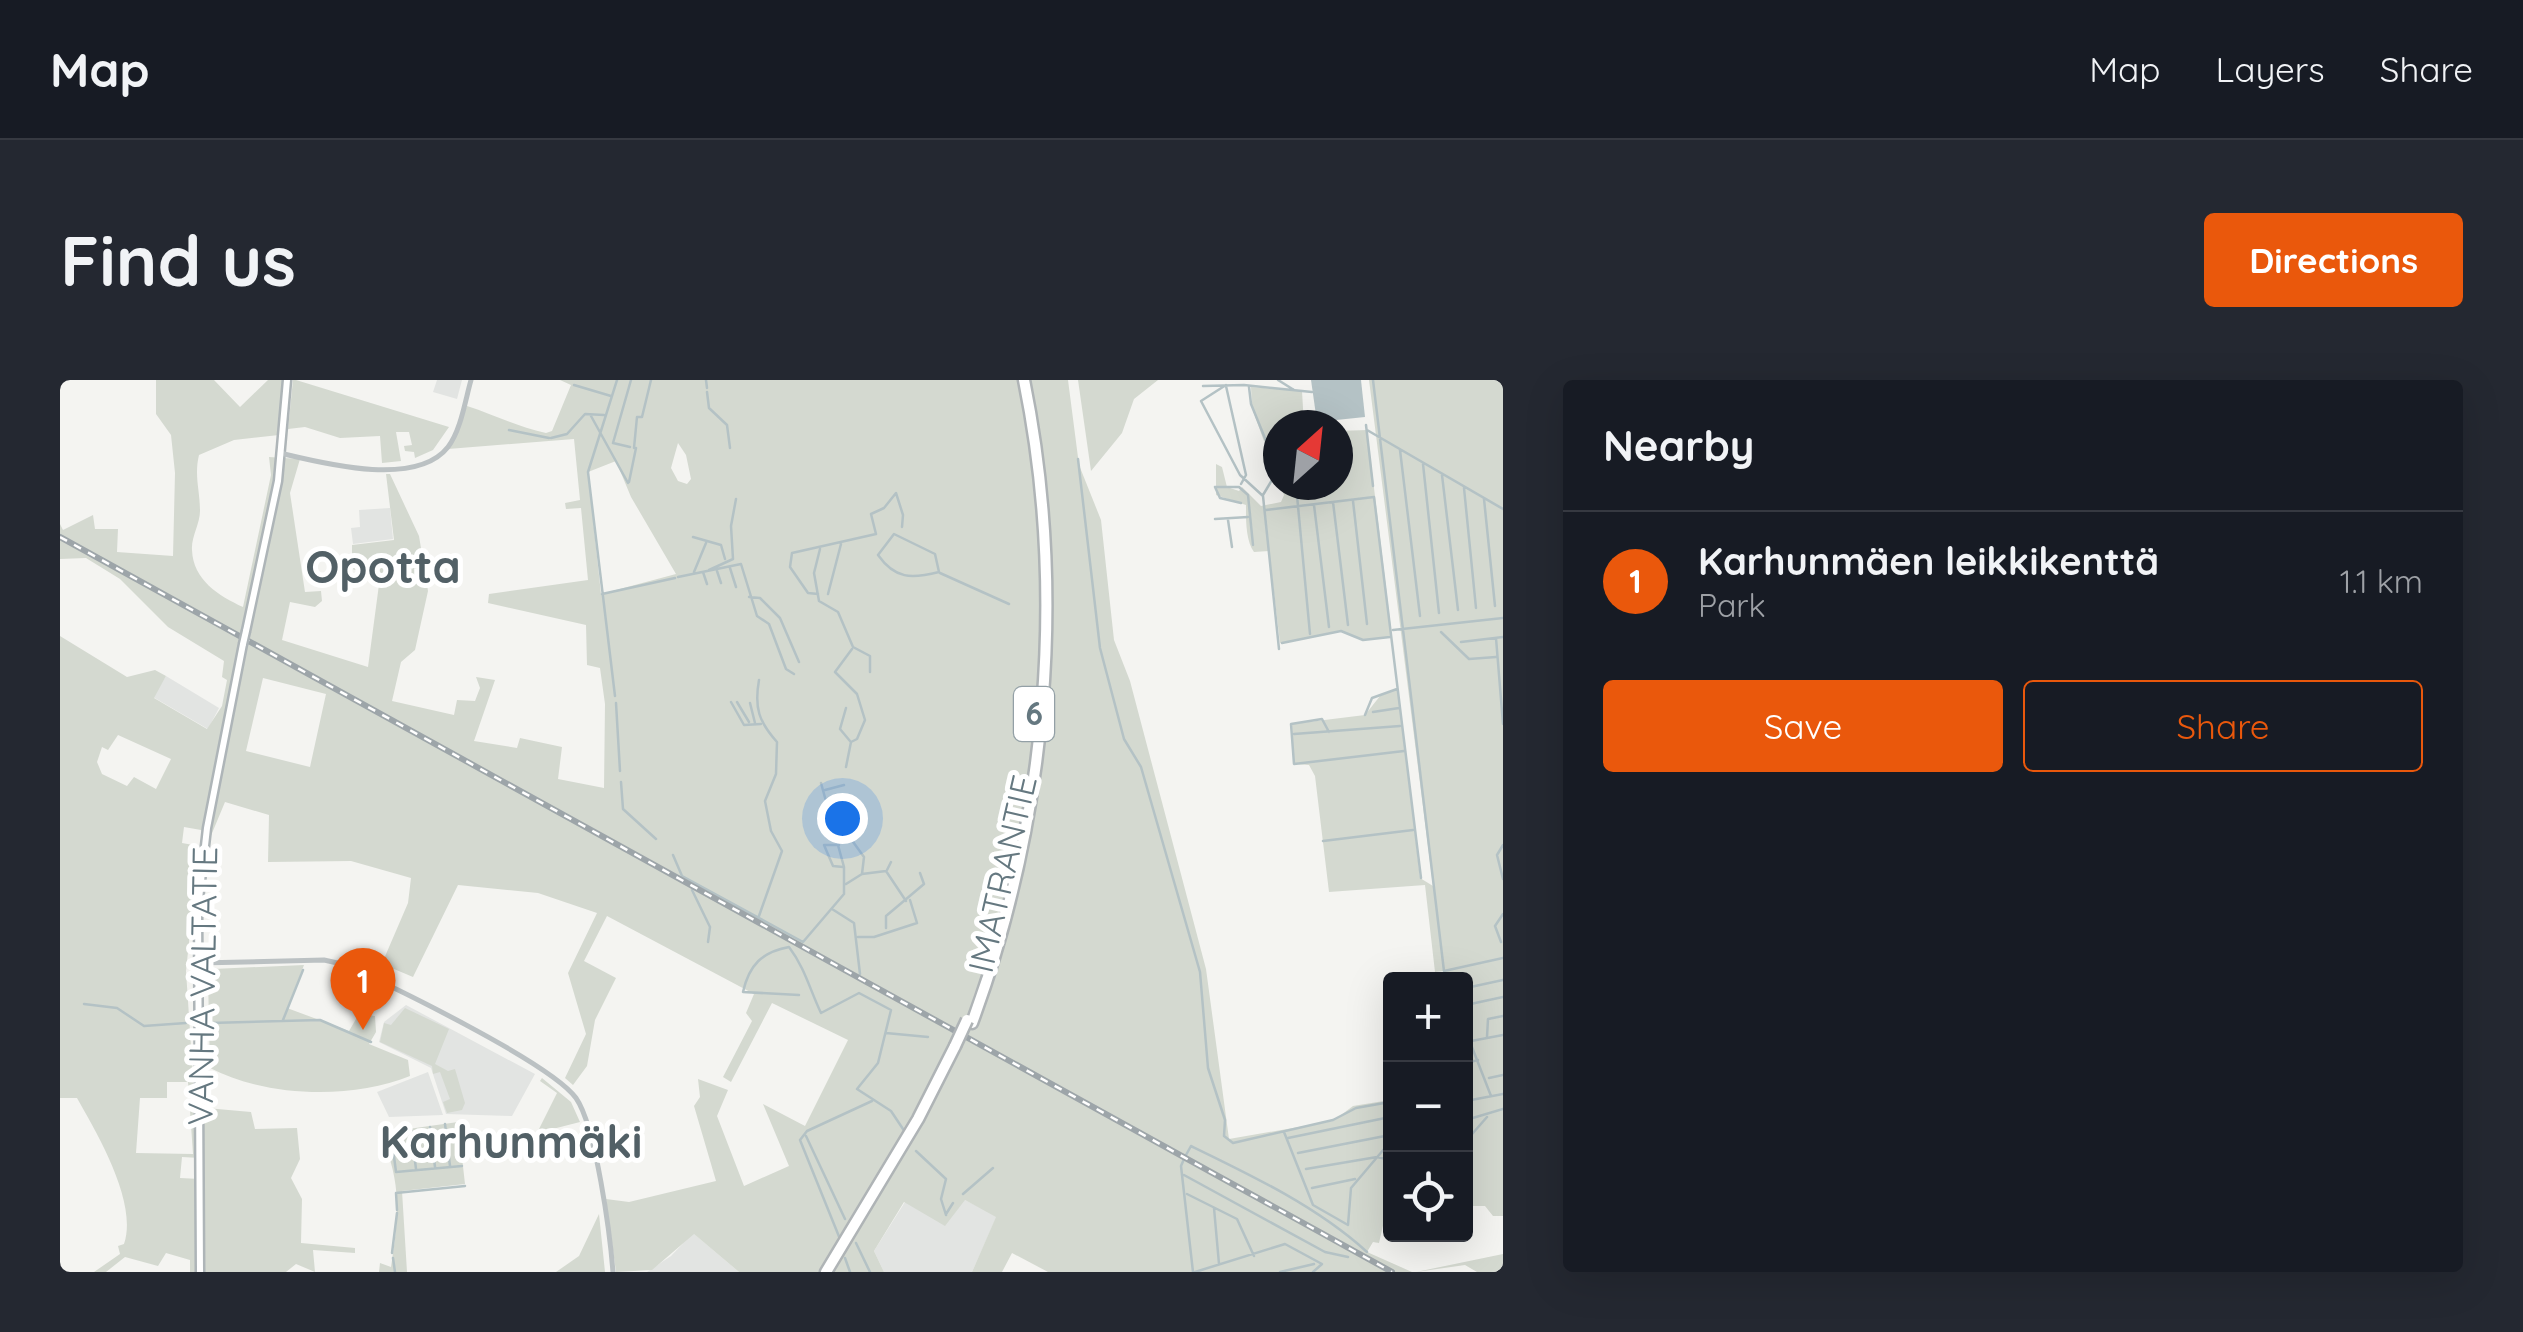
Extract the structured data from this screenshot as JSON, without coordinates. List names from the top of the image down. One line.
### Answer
{"streets":{"highway":["6","IMATRANTIE"],"main road":["VANHA VALTATIE"]},"districts":["Opotta","Karhunmäki"],"north":"top right","page":{"header":"Map","nav":["Map","Layers","Share"],"buttons":["Directions",["Save","Share"]],"title":"Find us","heading":"Nearby","list":[{"mark":"1","name":"Karhunmäen leikkikenttä","note":"Park","value":"1.1 km"}],"pins":"1","map_buttons":["+","−"]}}
